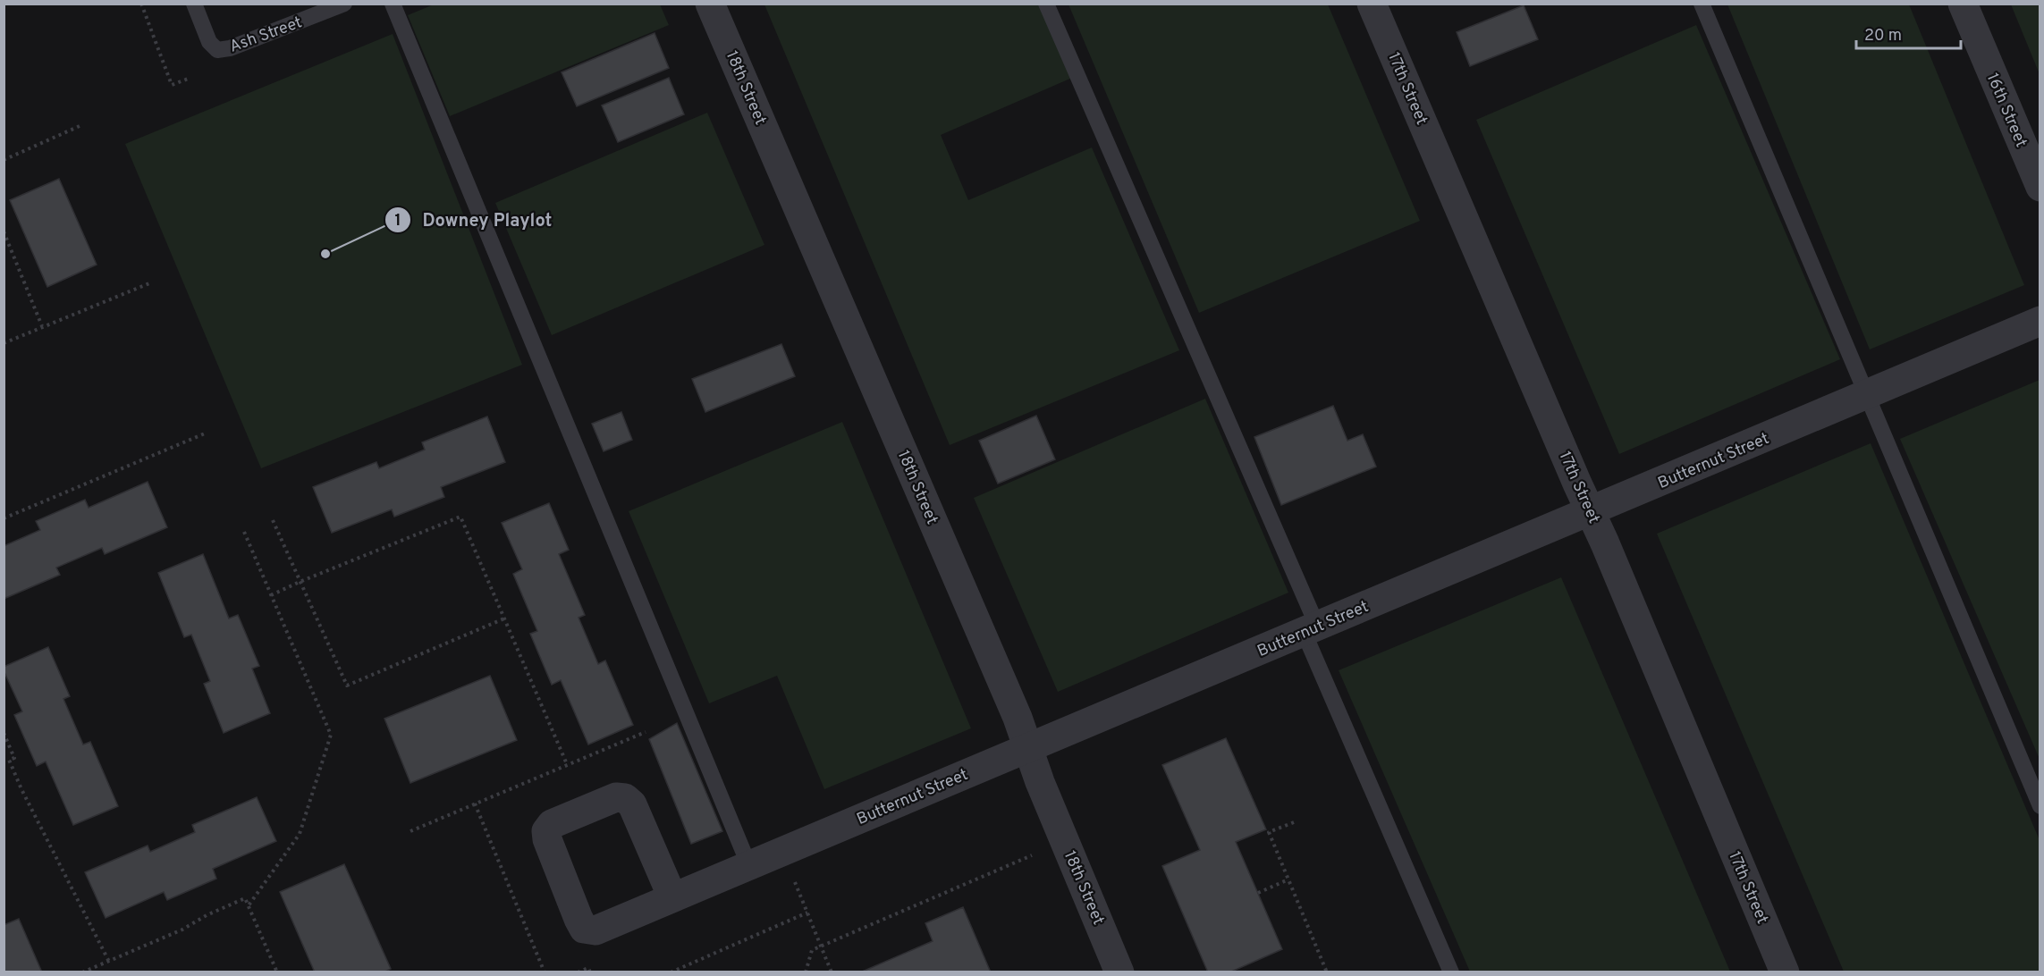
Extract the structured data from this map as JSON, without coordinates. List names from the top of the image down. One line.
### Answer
{"streets":{"street":["18th Street","17th Street","16th Street","Butternut Street"],"lane":["Ash Street"]},"crossings":[["18th Street","Butternut Street"],["17th Street","Butternut Street"]],"places":["Downey Playlot"],"scale_bar":"20 m"}
